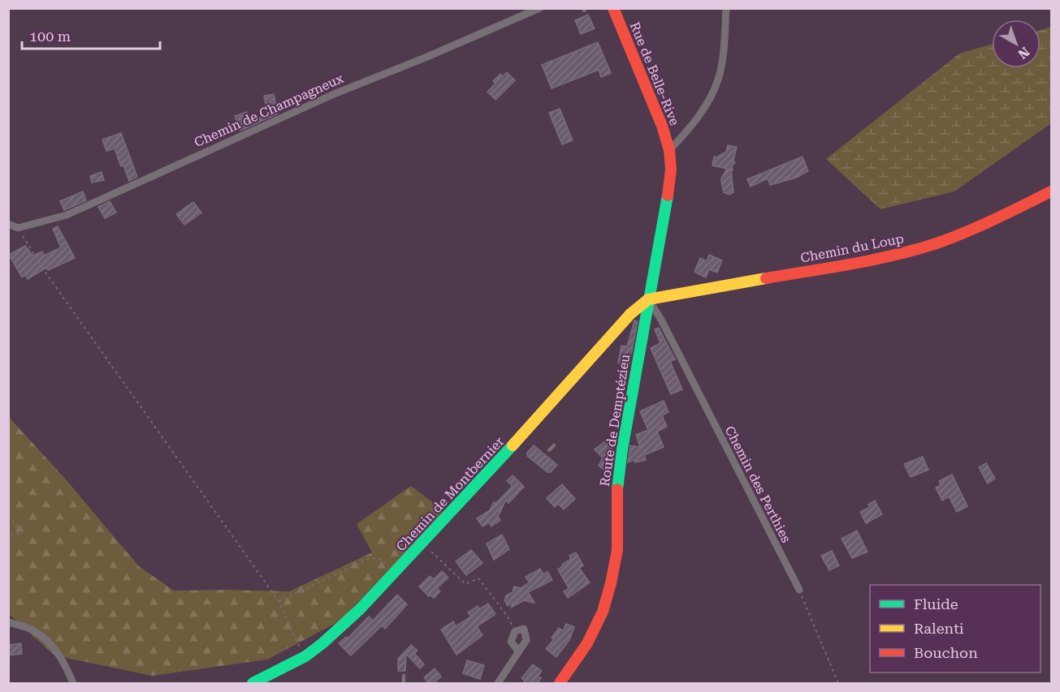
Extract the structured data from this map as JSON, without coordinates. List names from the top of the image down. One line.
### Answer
{"streets":{"street":["Rue de Belle-Rive","Chemin de Champagneux","Chemin du Loup","Route de Demptézieu","Chemin des Perthies","Chemin de Montbernier"]},"crossings":[["Rue de Belle-Rive","Route de Demptézieu"],["Chemin du Loup","Route de Demptézieu"],["Chemin du Loup","Chemin des Perthies"],["Chemin du Loup","Chemin de Montbernier"],["Route de Demptézieu","Chemin des Perthies"],["Route de Demptézieu","Chemin de Montbernier"],["Chemin des Perthies","Chemin de Montbernier"]],"legend":["Fluide","Ralenti","Bouchon"],"scale_bar":"100 m","north":"bottom right"}
